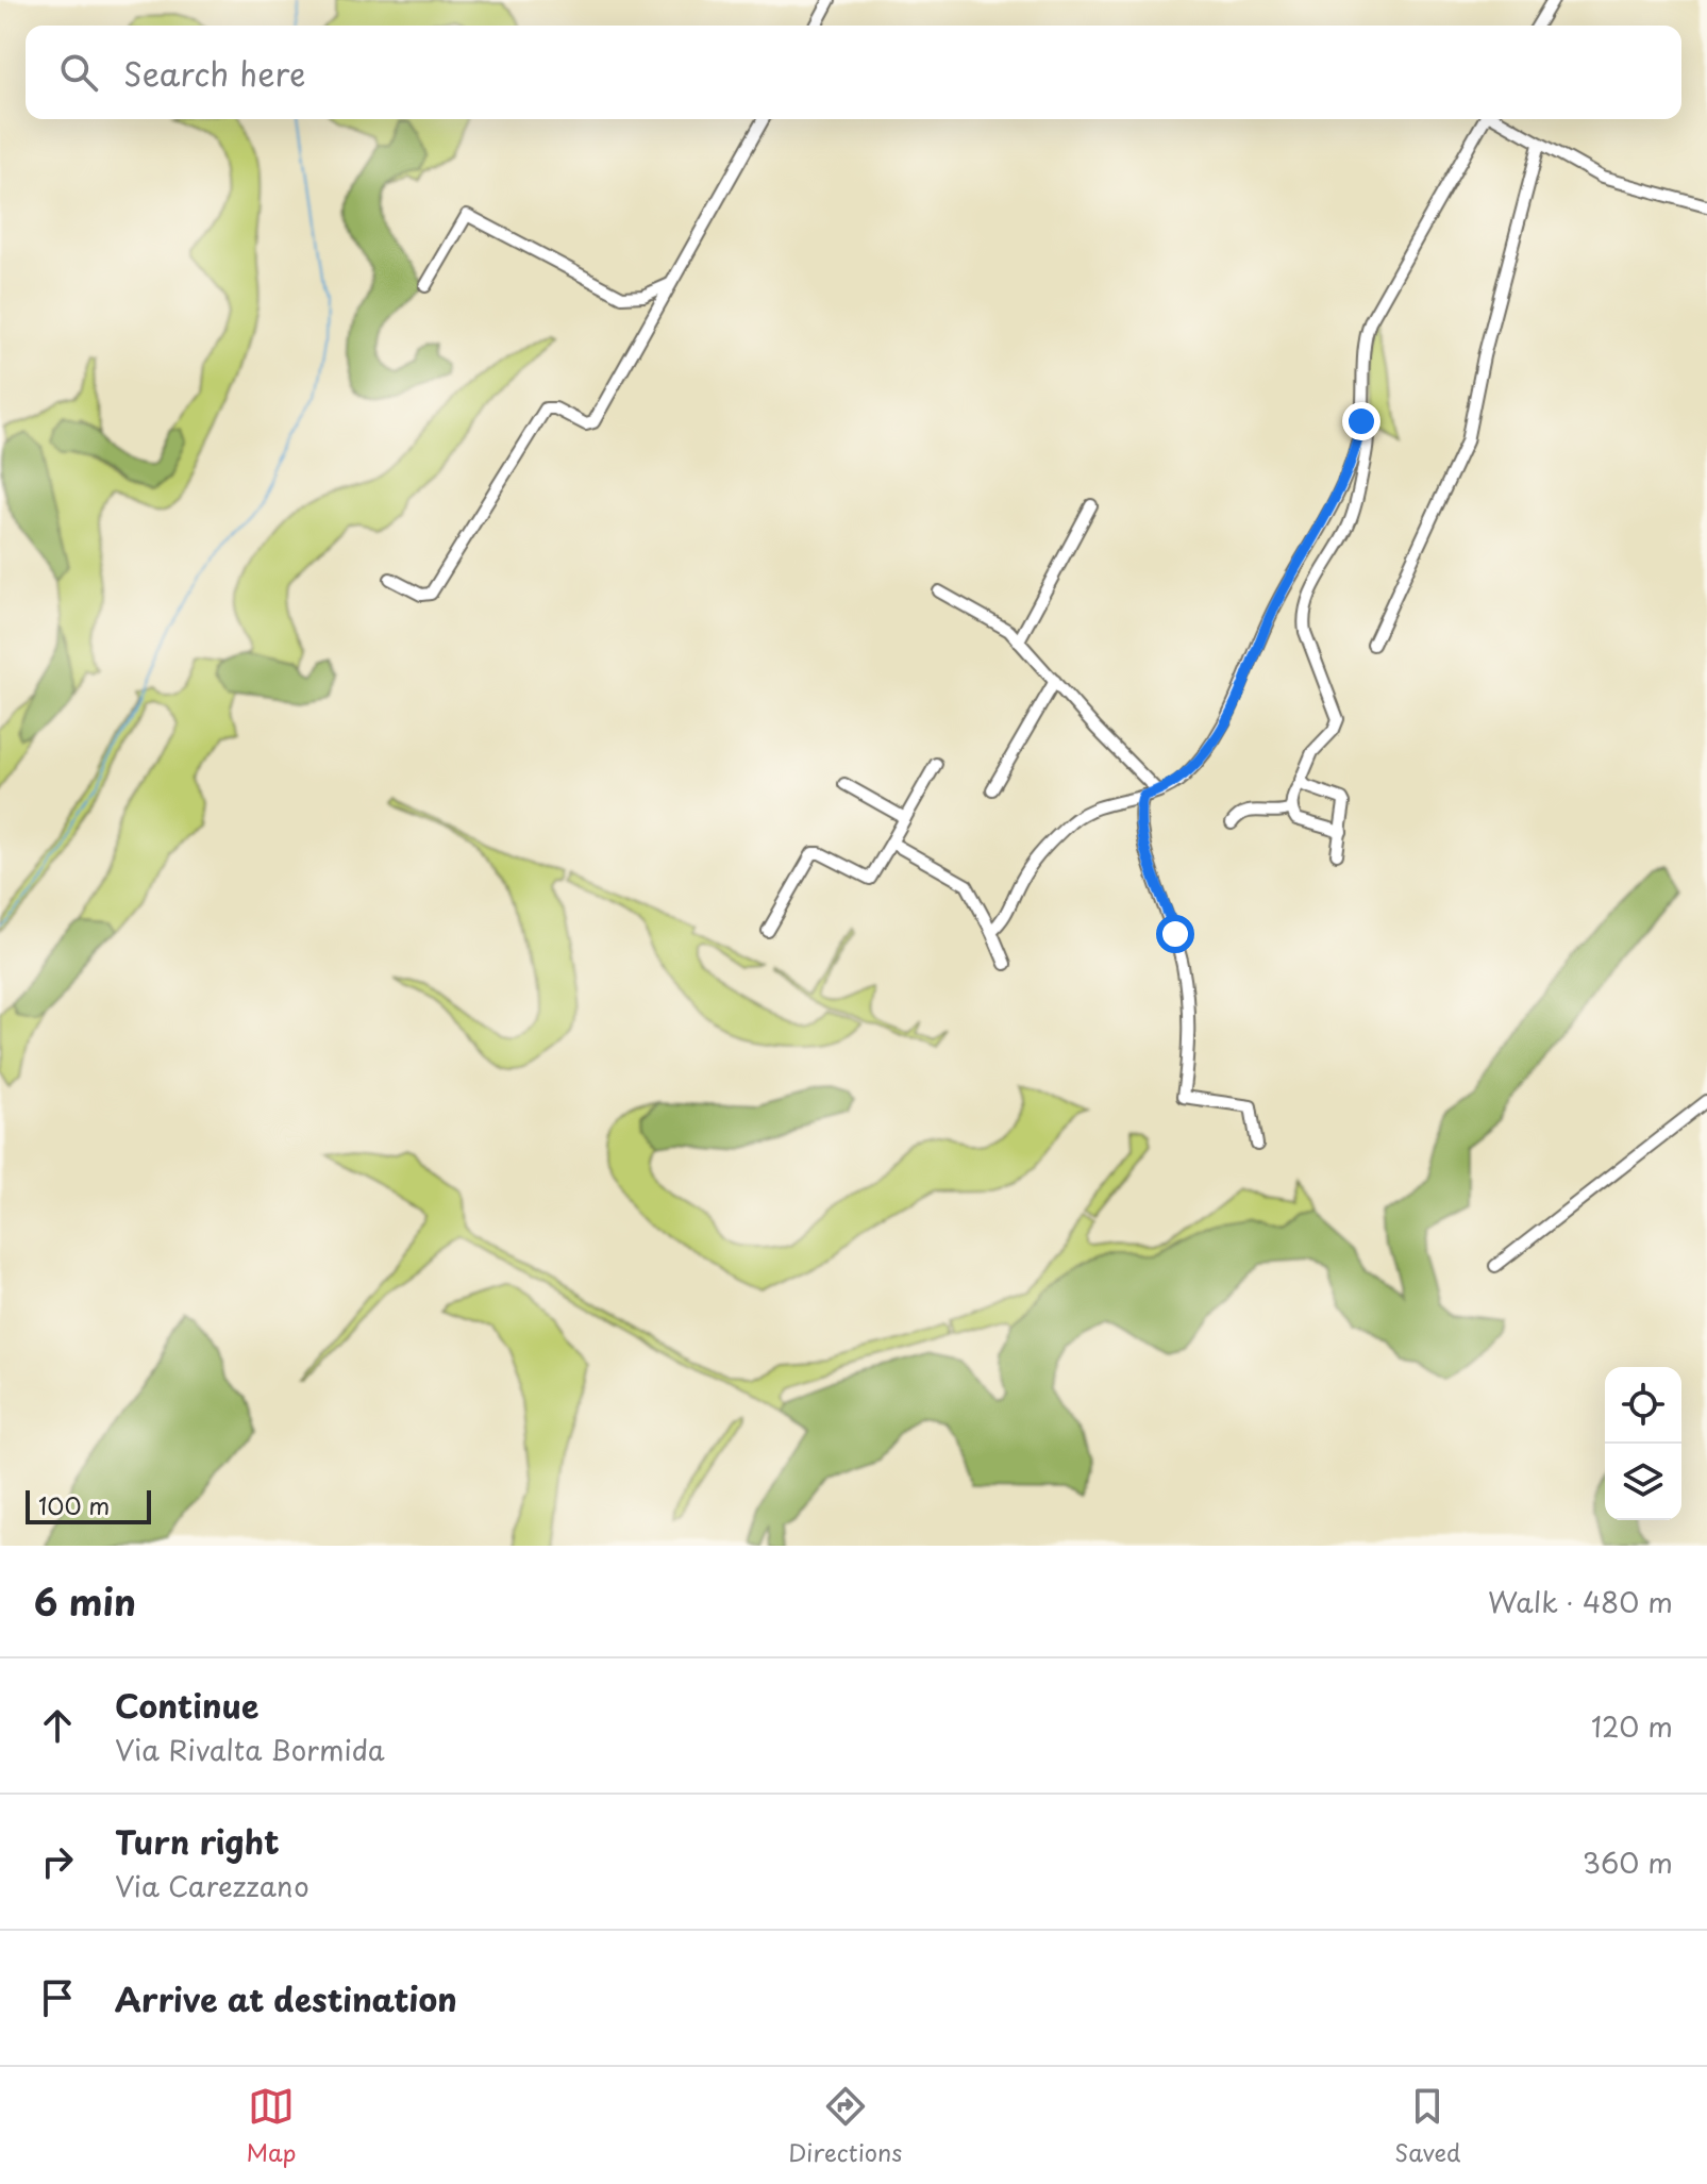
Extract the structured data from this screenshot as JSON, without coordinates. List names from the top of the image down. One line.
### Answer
{"scale_bar":"100 m","page":{"search":"Search here","scale":"100 m","heading":["6 min","Walk · 480 m"],"list":[["Continue","Via Rivalta Bormida","120 m"],["Turn right","Via Carezzano","360 m"],"Arrive at destination"],"nav":["Map","Directions","Saved"]}}
